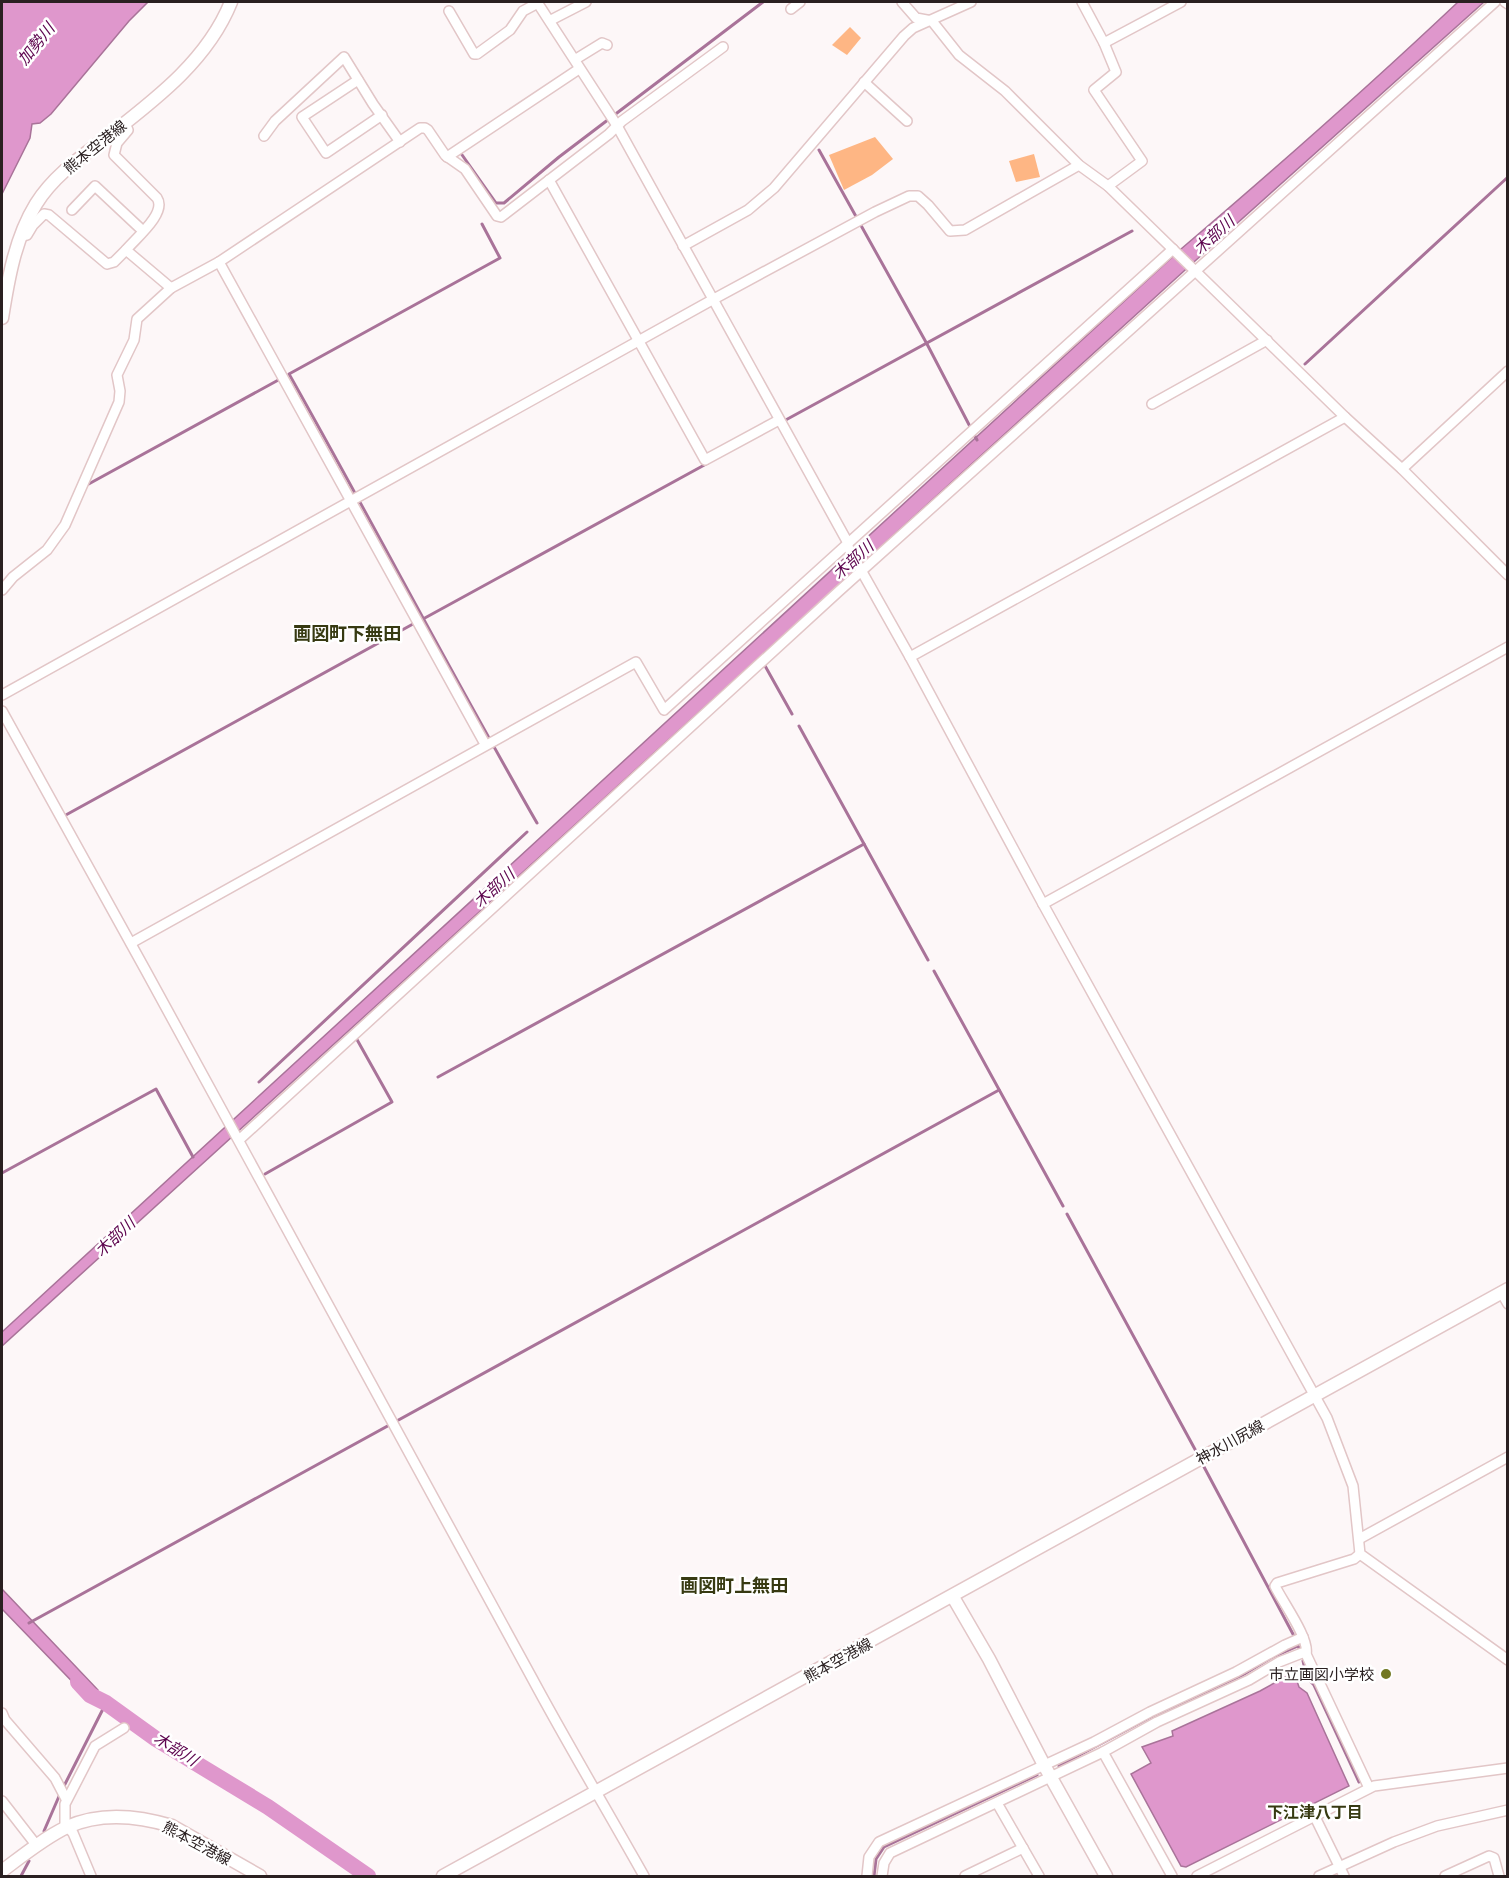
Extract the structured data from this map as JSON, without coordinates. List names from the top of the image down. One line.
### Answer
{"streets":{"main road":["熊本空港線","神水川尻線"]},"crossings":[["熊本空港線","神水川尻線"]],"districts":["画図町下無田","画図町上無田","下江津八丁目"],"water":["加勢川","木部川"],"places":["市立画図小学校"]}
